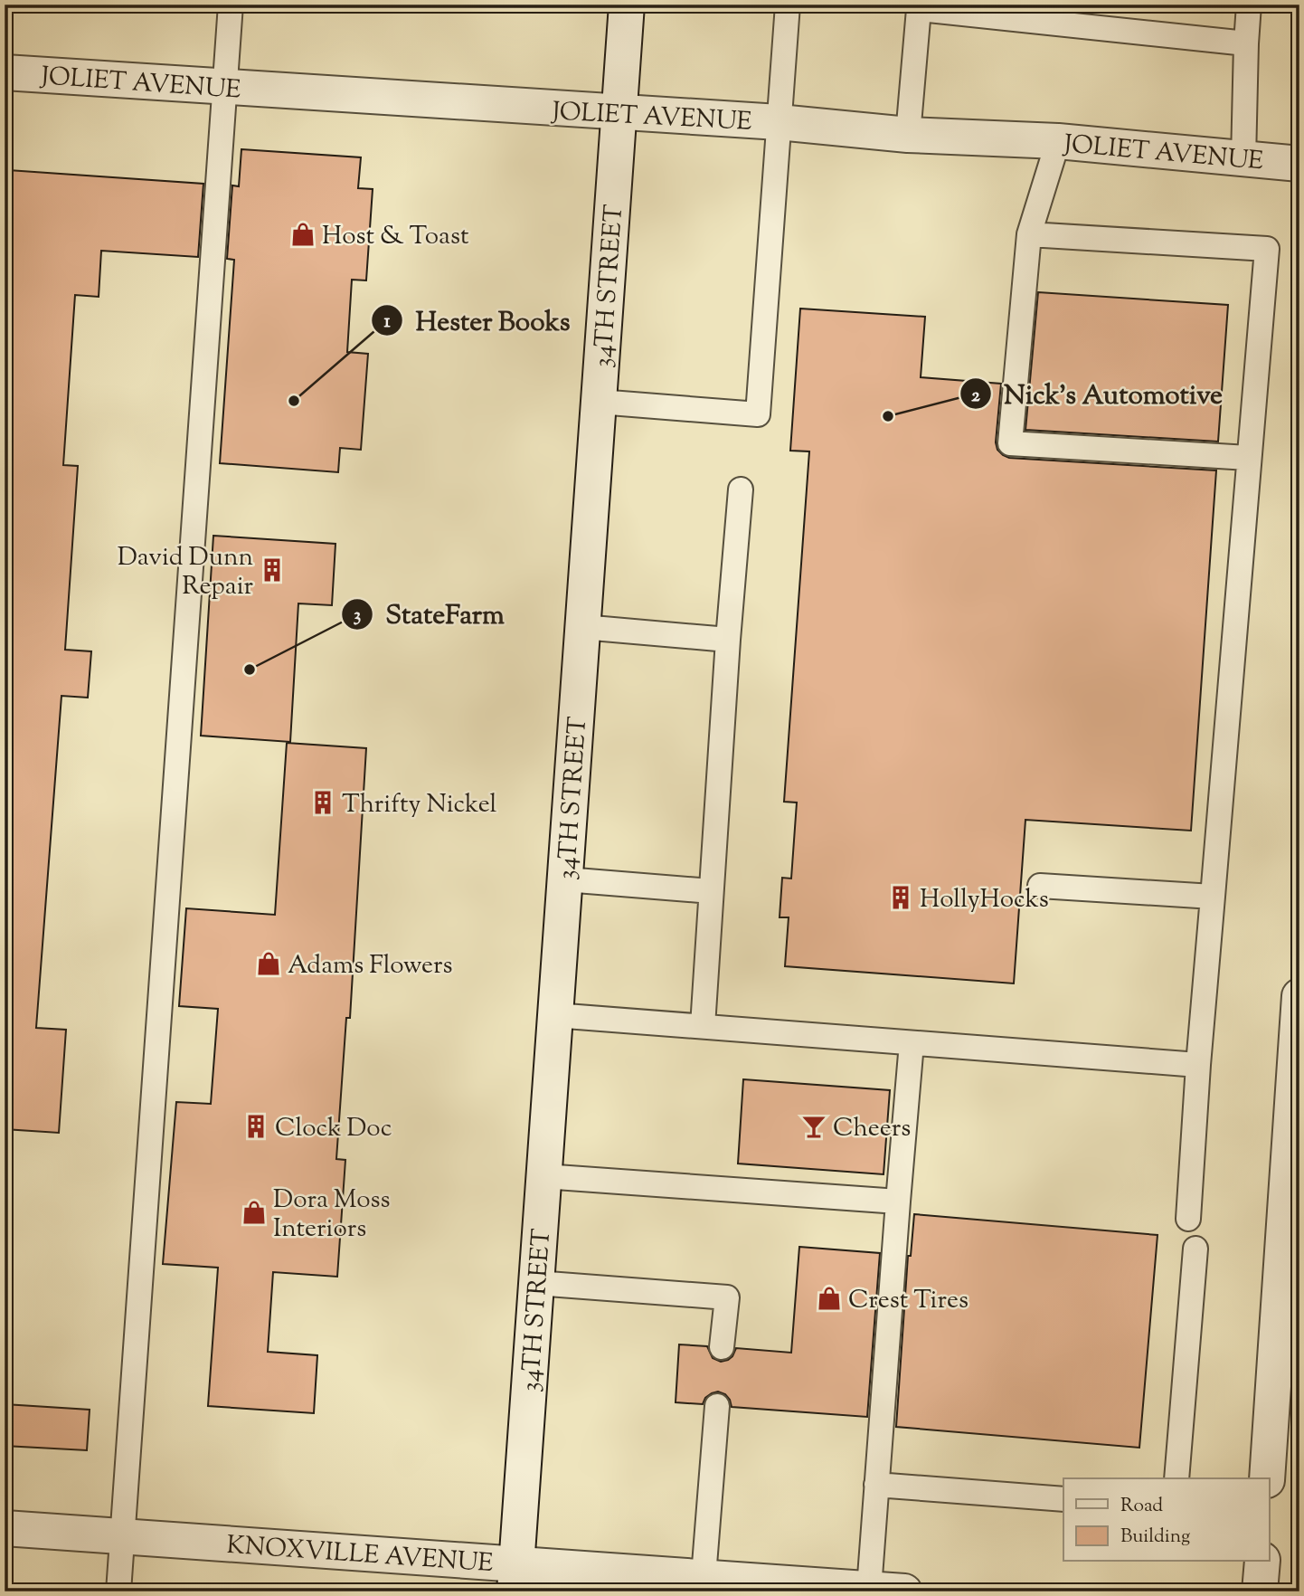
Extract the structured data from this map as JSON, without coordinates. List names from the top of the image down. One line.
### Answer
{"streets":{"street":["JOLIET AVENUE","34TH STREET","KNOXVILLE AVENUE"]},"crossings":[["JOLIET AVENUE","34TH STREET"],["34TH STREET","KNOXVILLE AVENUE"]],"places":{"shop":["Host & Toast","Adams Flowers","Dora Moss Interiors","Crest Tires"],"other":["Hester Books","Nick's Automotive","StateFarm"],"building":["David Dunn Repair","Thrifty Nickel","HollyHocks","Clock Doc"],"bar":["Cheers"]},"legend":["Road","Building"]}
